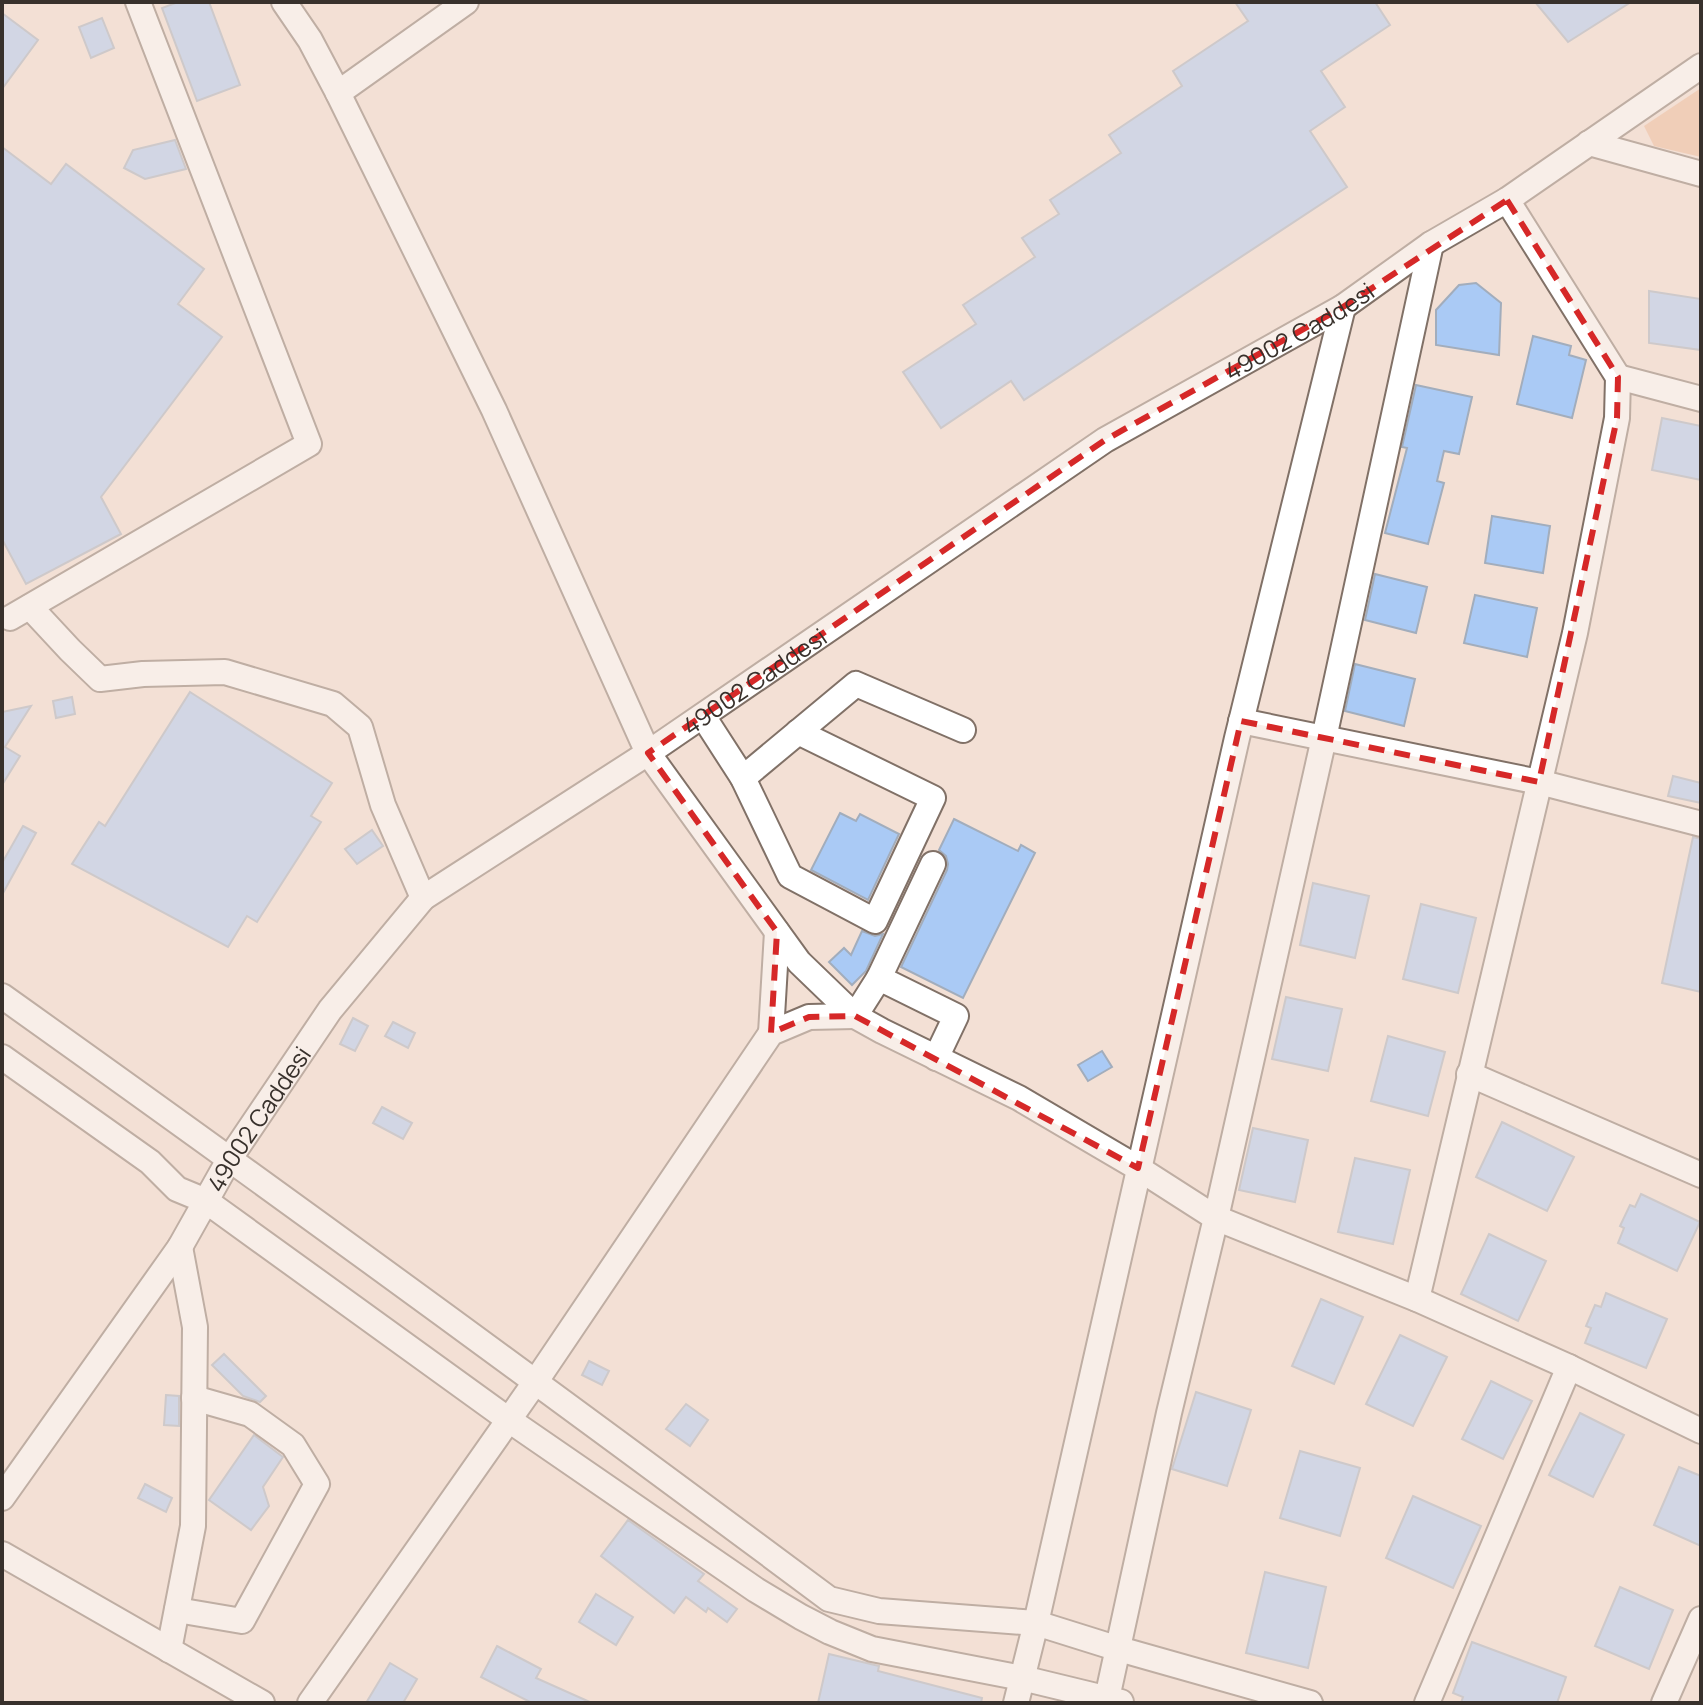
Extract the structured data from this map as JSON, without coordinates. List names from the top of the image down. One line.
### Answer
{"streets":{"street":["49002 Caddesi"]}}
